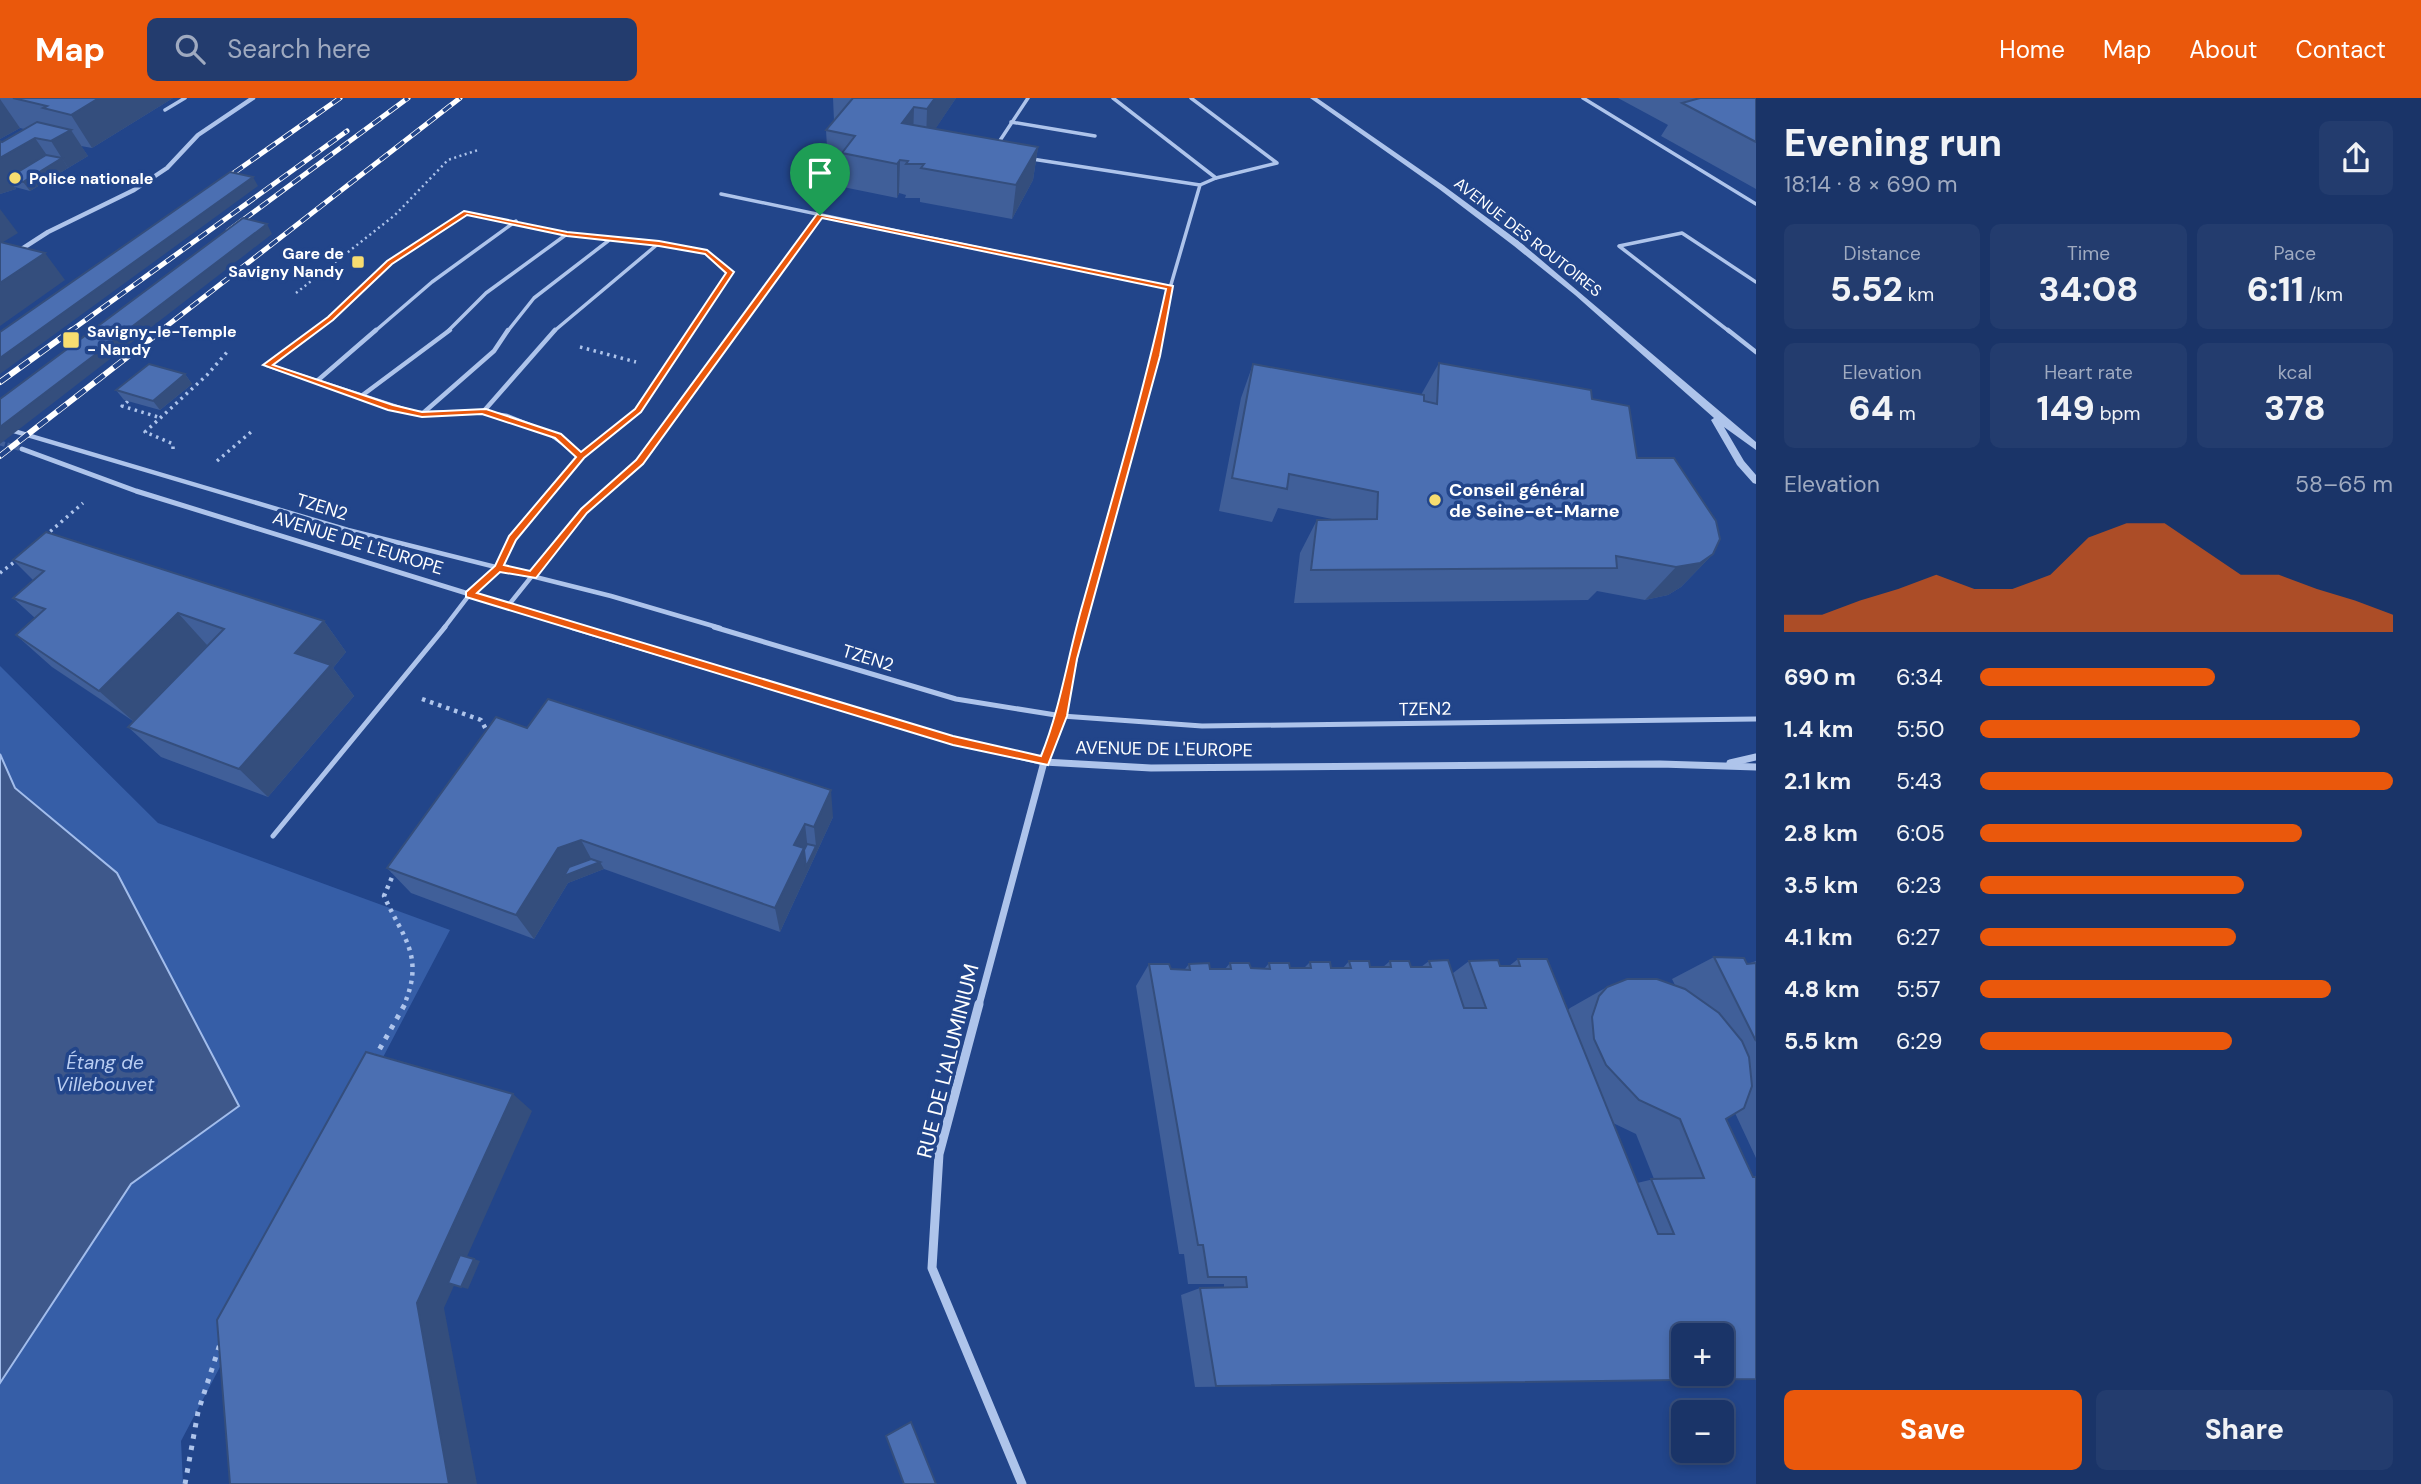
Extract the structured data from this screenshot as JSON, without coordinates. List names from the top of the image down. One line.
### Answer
{"streets":{"street":["AVENUE DES ROUTOIRES","AVENUE DE L'EUROPE","RUE DE L'ALUMINIUM"],"lane":["TZEN2"]},"crossings":[["TZEN2","RUE DE L'ALUMINIUM"],["AVENUE DE L'EUROPE","RUE DE L'ALUMINIUM"]],"water":["Étang de Villebouvet"],"places":{"other":["Police nationale","Conseil général de Seine-et-Marne"],"transit":["Gare de Savigny Nandy","Savigny-le-Temple - Nandy"]},"page":{"header":"Map","search":"Search here","nav":["Home","Map","About","Contact"],"heading":["Evening run","18:14 · 8 × 690 m"],"stats":[["Distance","5.52 km"],["Time","34:08"],["Pace","6:11 /km"],["Elevation","64 m"],["Heart rate","149 bpm"],["kcal","378"]],"chart":["Elevation","58–65 m"],"list":[{"name":"690 m","note":"6:34"},{"name":"1.4 km","note":"5:50"},{"name":"2.1 km","note":"5:43"},{"name":"2.8 km","note":"6:05"},{"name":"3.5 km","note":"6:23"},{"name":"4.1 km","note":"6:27"},{"name":"4.8 km","note":"5:57"},{"name":"5.5 km","note":"6:29"}],"map_buttons":["+","−"],"buttons":["Save","Share"]}}
